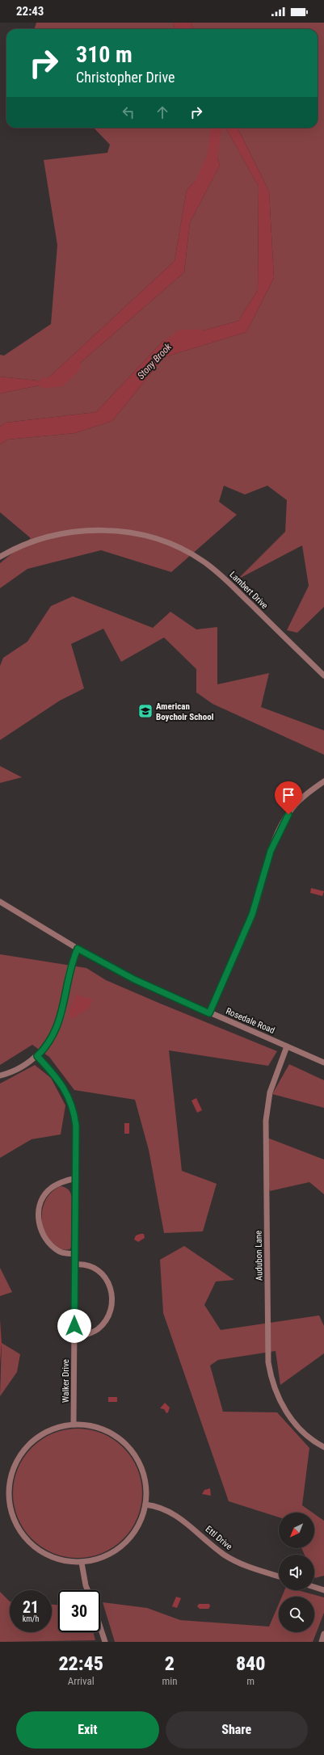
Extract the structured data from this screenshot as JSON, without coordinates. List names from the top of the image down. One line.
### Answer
{"streets":{"street":["Lambert Drive","Rosedale Road","Audubon Lane","Walker Drive","Ettl Drive"]},"crossings":[["Rosedale Road","Audubon Lane"]],"water":["Stony Brook"],"places":{"school or university":["American Boychoir School"]},"north":"bottom left","page":{"status":"22:43","turn":["310 m","Christopher Drive"],"speed":"21 km/h","limit":"30","eta":["22:45","Arrival","2","min","840","m"],"buttons":["Exit","Share"]}}
